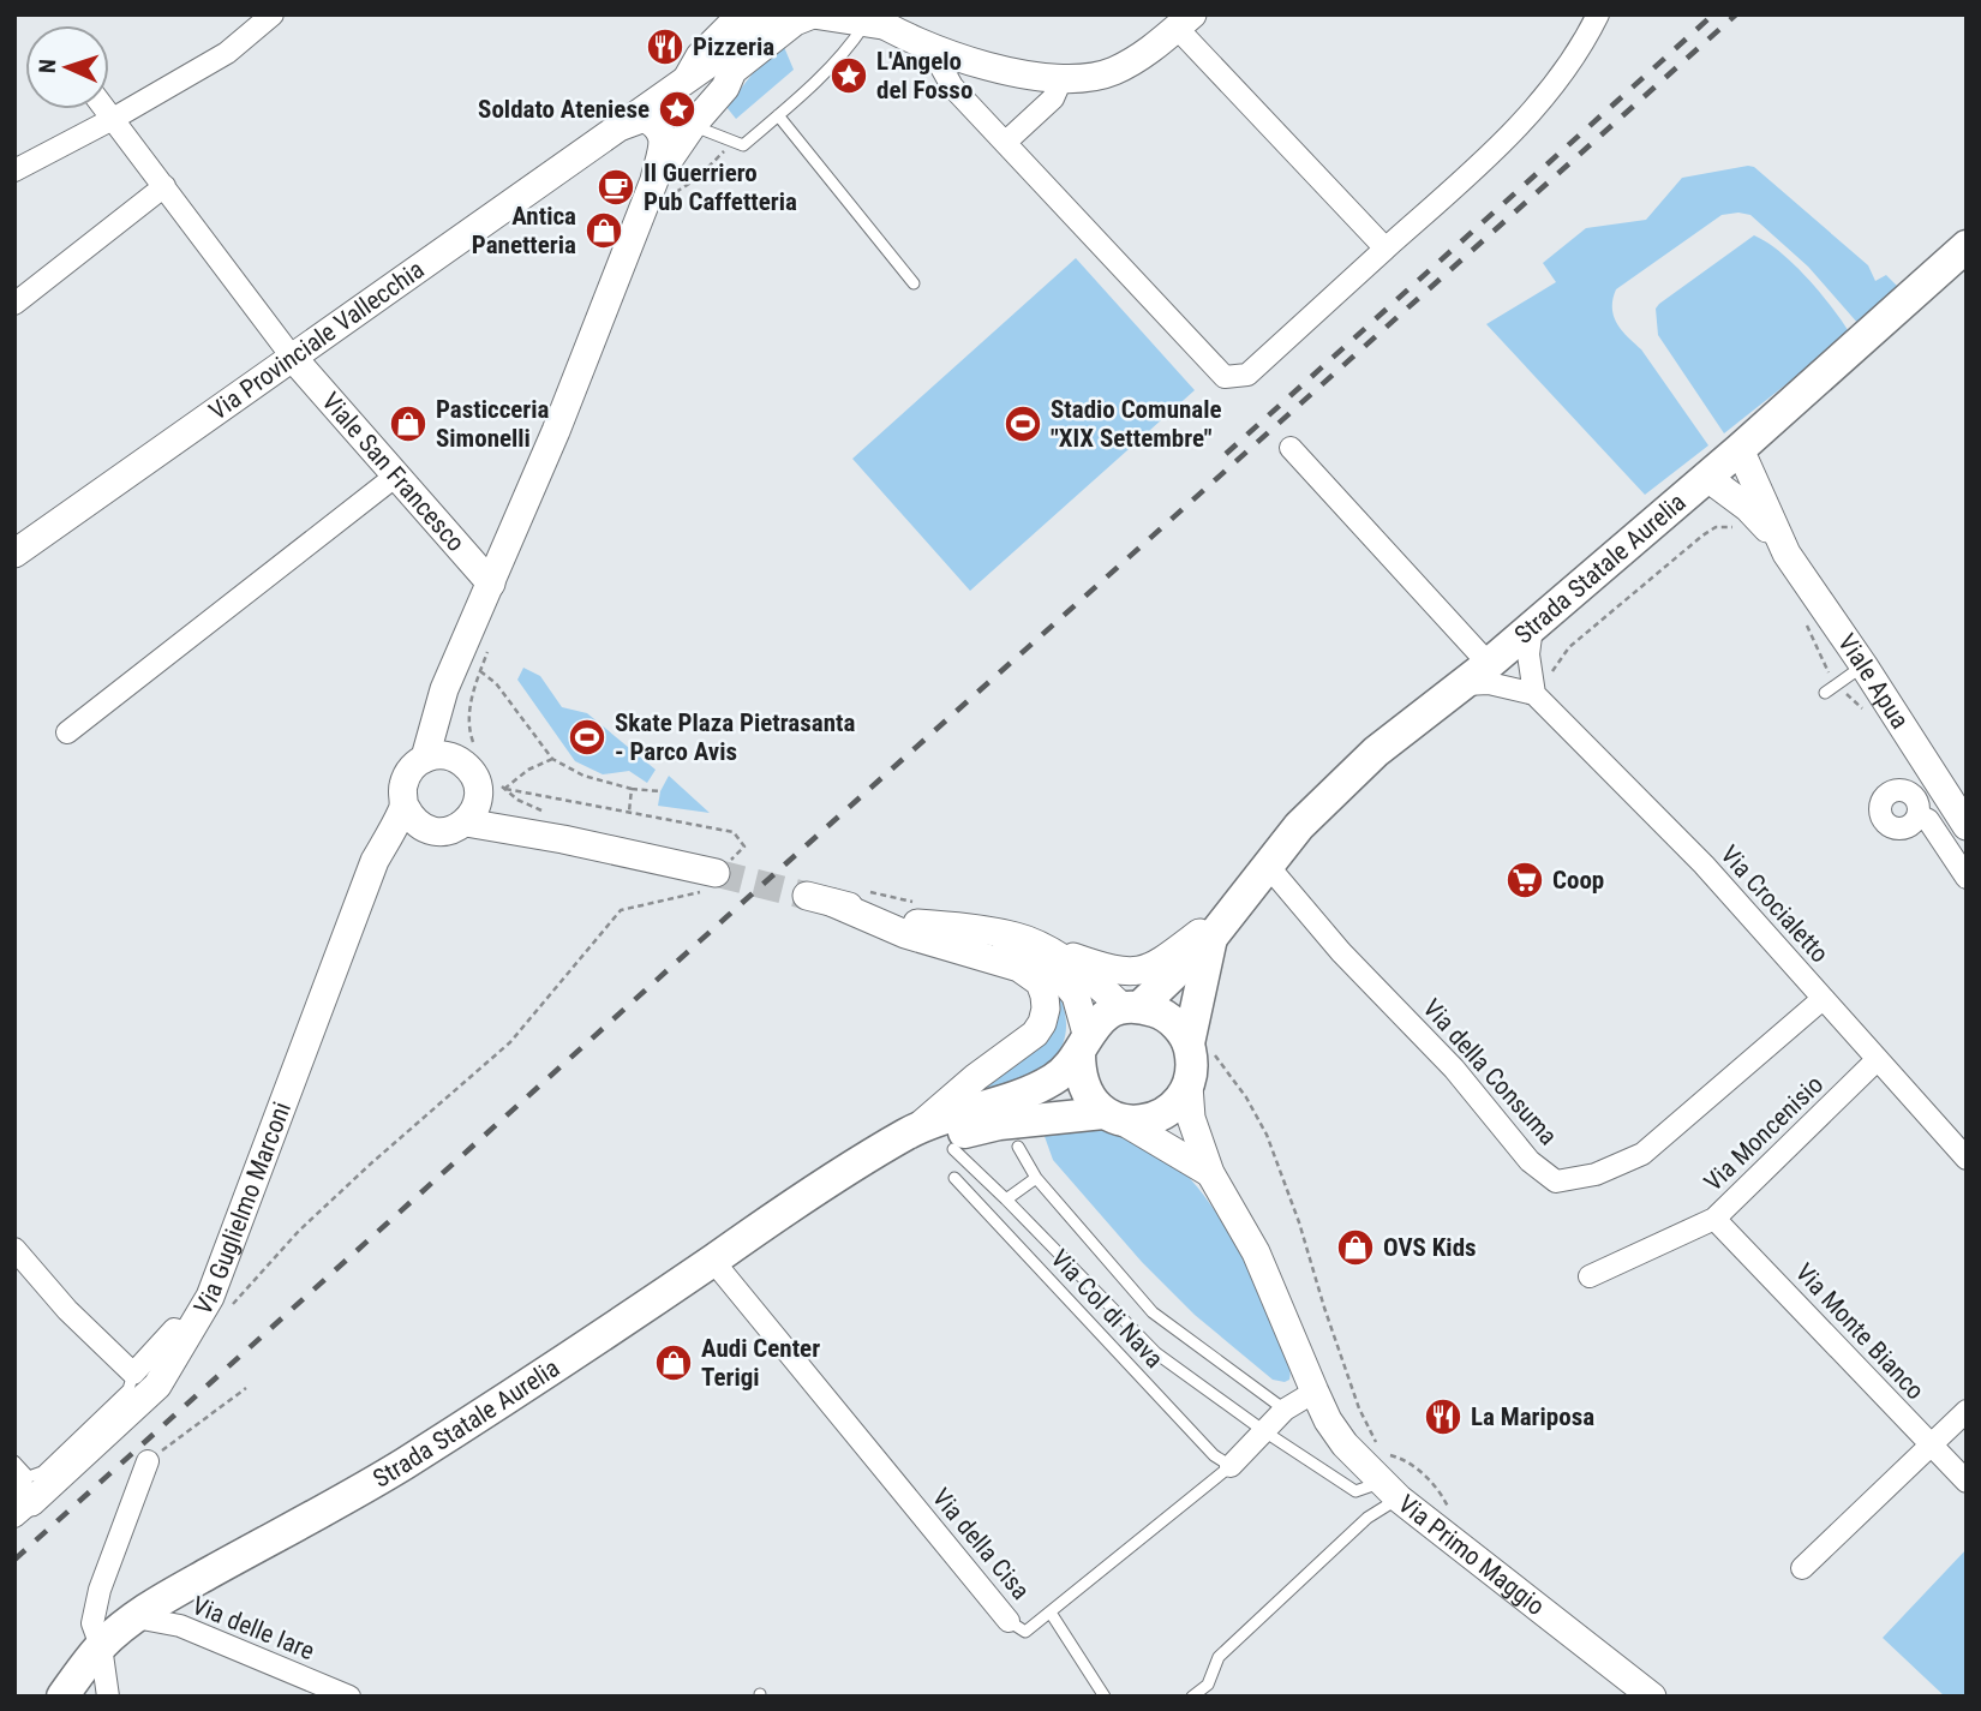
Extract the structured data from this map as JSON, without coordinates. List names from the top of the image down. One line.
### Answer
{"streets":{"main road":["Strada Statale Aurelia"],"street":["Via Provinciale Vallecchia","Viale San Francesco","Viale Apua","Via Crocialetto","Via della Consuma","Via Moncenisio","Via Guglielmo Marconi","Via Monte Bianco","Via della Cisa","Via Primo Maggio","Via delle Iare"],"lane":["Via Col di Nava"]},"crossings":[["Via Provinciale Vallecchia","Viale San Francesco"],["Viale San Francesco","Via Guglielmo Marconi"],["Strada Statale Aurelia","Viale Apua"],["Strada Statale Aurelia","Via della Consuma"],["Strada Statale Aurelia","Via della Cisa"],["Strada Statale Aurelia","Via Primo Maggio"],["Strada Statale Aurelia","Via delle Iare"],["Via Crocialetto","Via della Consuma"],["Via Crocialetto","Via Moncenisio"],["Via Moncenisio","Via Monte Bianco"],["Via Col di Nava","Via della Cisa"]],"places":{"restaurant":["Pizzeria","La Mariposa"],"place":["L'Angelo del Fosso","Soldato Ateniese"],"cafe":["Il Guerriero Pub Caffetteria"],"shop":["Antica Panetteria","Pasticceria Simonelli","OVS Kids","Audi Center Terigi"],"sports":["Stadio Comunale \"XIX Settembre\"","Skate Plaza Pietrasanta - Parco Avis"],"supermarket":["Coop"]},"north":"left"}
